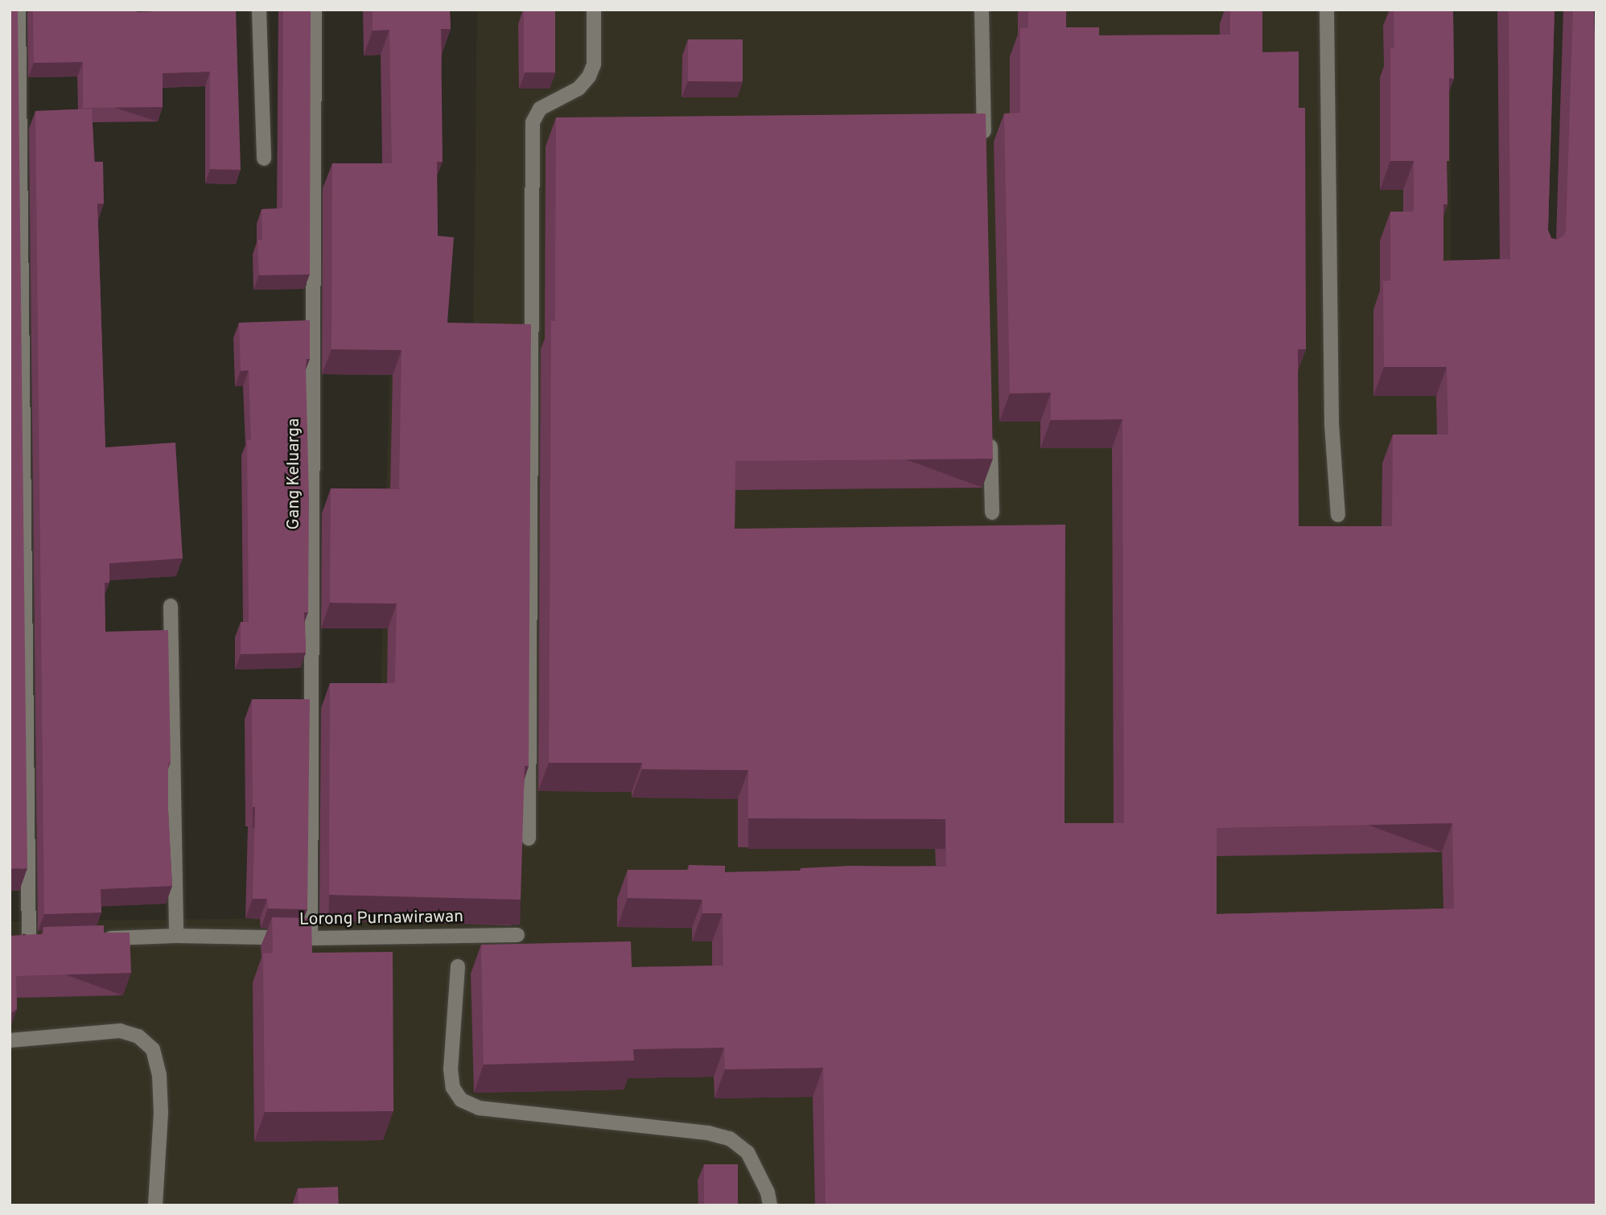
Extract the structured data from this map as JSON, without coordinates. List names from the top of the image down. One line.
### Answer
{"streets":{"street":["Gang Keluarga","Lorong Purnawirawan"]},"crossings":[["Gang Keluarga","Lorong Purnawirawan"]]}
